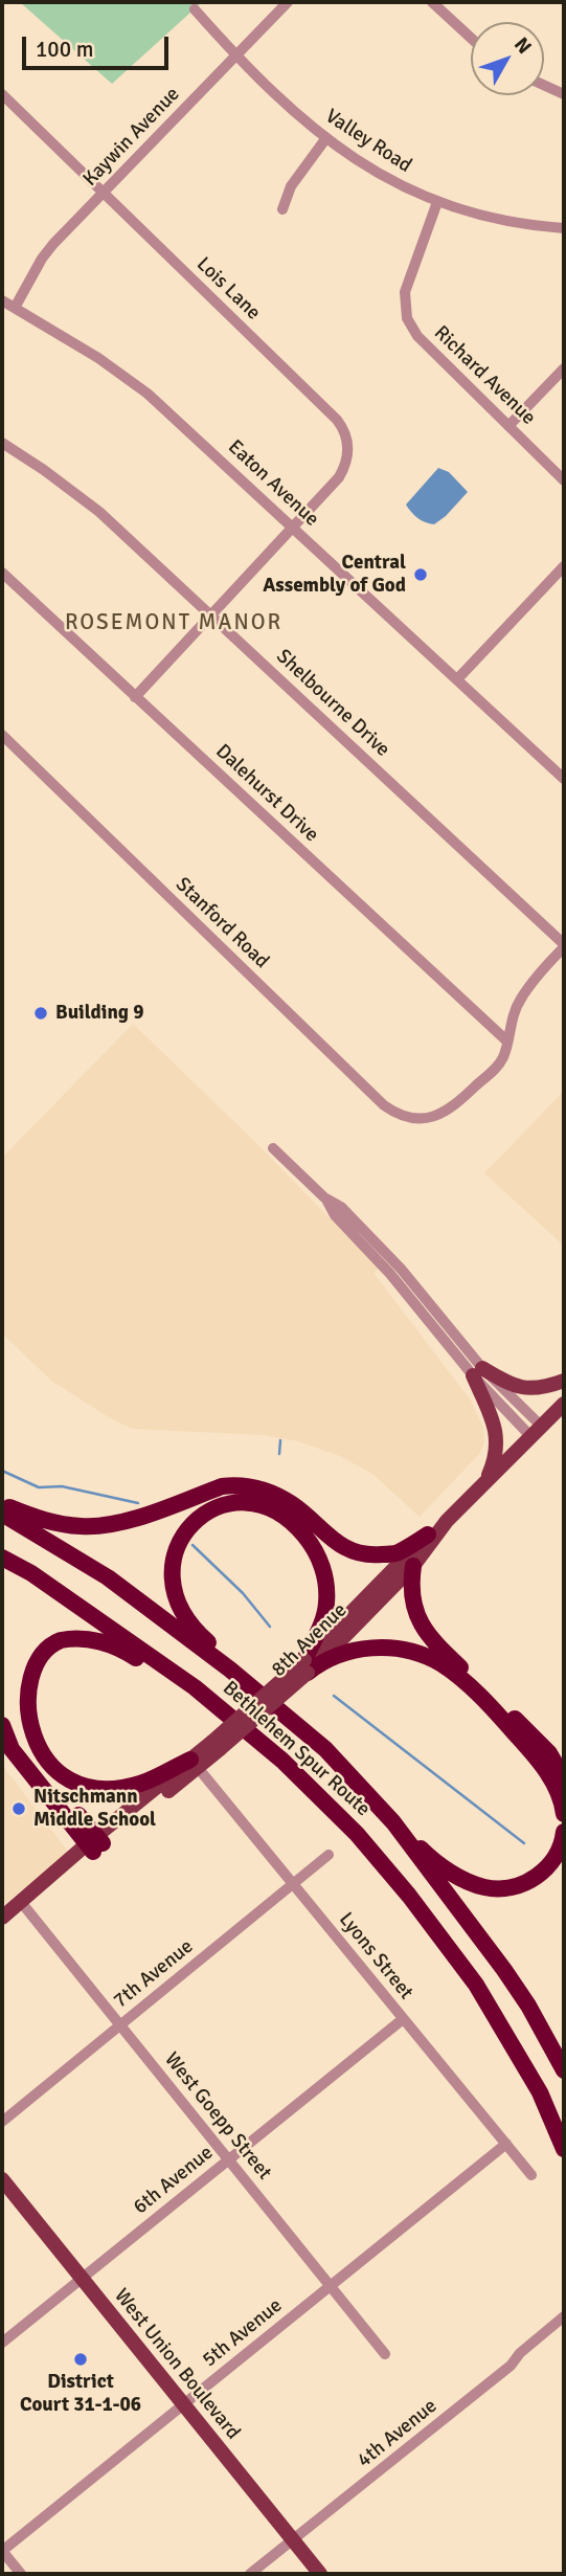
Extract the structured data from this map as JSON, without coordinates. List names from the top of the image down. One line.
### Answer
{"streets":{"highway":["Bethlehem Spur Route"],"main road":["8th Avenue","West Union Boulevard"],"street":["Kaywin Avenue","Valley Road","Lois Lane","Richard Avenue","Eaton Avenue","Shelbourne Drive","Dalehurst Drive","Stanford Road","Lyons Street","7th Avenue","West Goepp Street","6th Avenue","5th Avenue","4th Avenue"]},"crossings":[["Kaywin Avenue","Valley Road"],["Kaywin Avenue","Lois Lane"],["Kaywin Avenue","Eaton Avenue"],["Valley Road","Richard Avenue"],["Lois Lane","Eaton Avenue"],["Lois Lane","Shelbourne Drive"],["Lois Lane","Dalehurst Drive"],["Dalehurst Drive","Stanford Road"],["8th Avenue","Lyons Street"],["8th Avenue","West Goepp Street"],["Lyons Street","7th Avenue"],["Lyons Street","6th Avenue"],["Lyons Street","5th Avenue"],["7th Avenue","West Goepp Street"],["West Goepp Street","6th Avenue"],["West Goepp Street","5th Avenue"],["6th Avenue","West Union Boulevard"],["5th Avenue","West Union Boulevard"],["West Union Boulevard","4th Avenue"]],"districts":["ROSEMONT MANOR"],"places":["Central Assembly of God","Building 9","Nitschmann Middle School","District Court 31-1-06"],"scale_bar":"100 m","north":"top right"}
